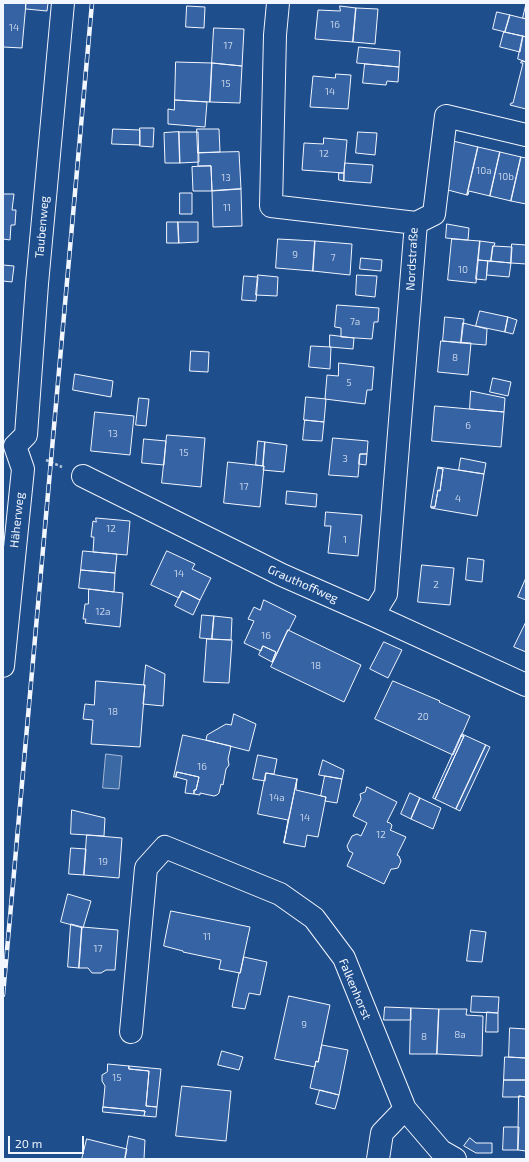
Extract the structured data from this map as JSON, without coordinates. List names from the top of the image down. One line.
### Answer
{"streets":{"street":["Taubenweg","Nordstraße","Häherweg","Grauthoffweg","Falkenhorst"]},"crossings":[["Taubenweg","Häherweg"],["Nordstraße","Grauthoffweg"]],"house_numbers":["16","14","17","15","14","12","10a","10b","13","11","9","7","10","7a","8","5","6","13","15","3","17","4","12","1","14","2","12a","16","18","18","20","16","14a","14","12","19","11","17","9","8a","8","15"],"scale_bar":"20 m"}
